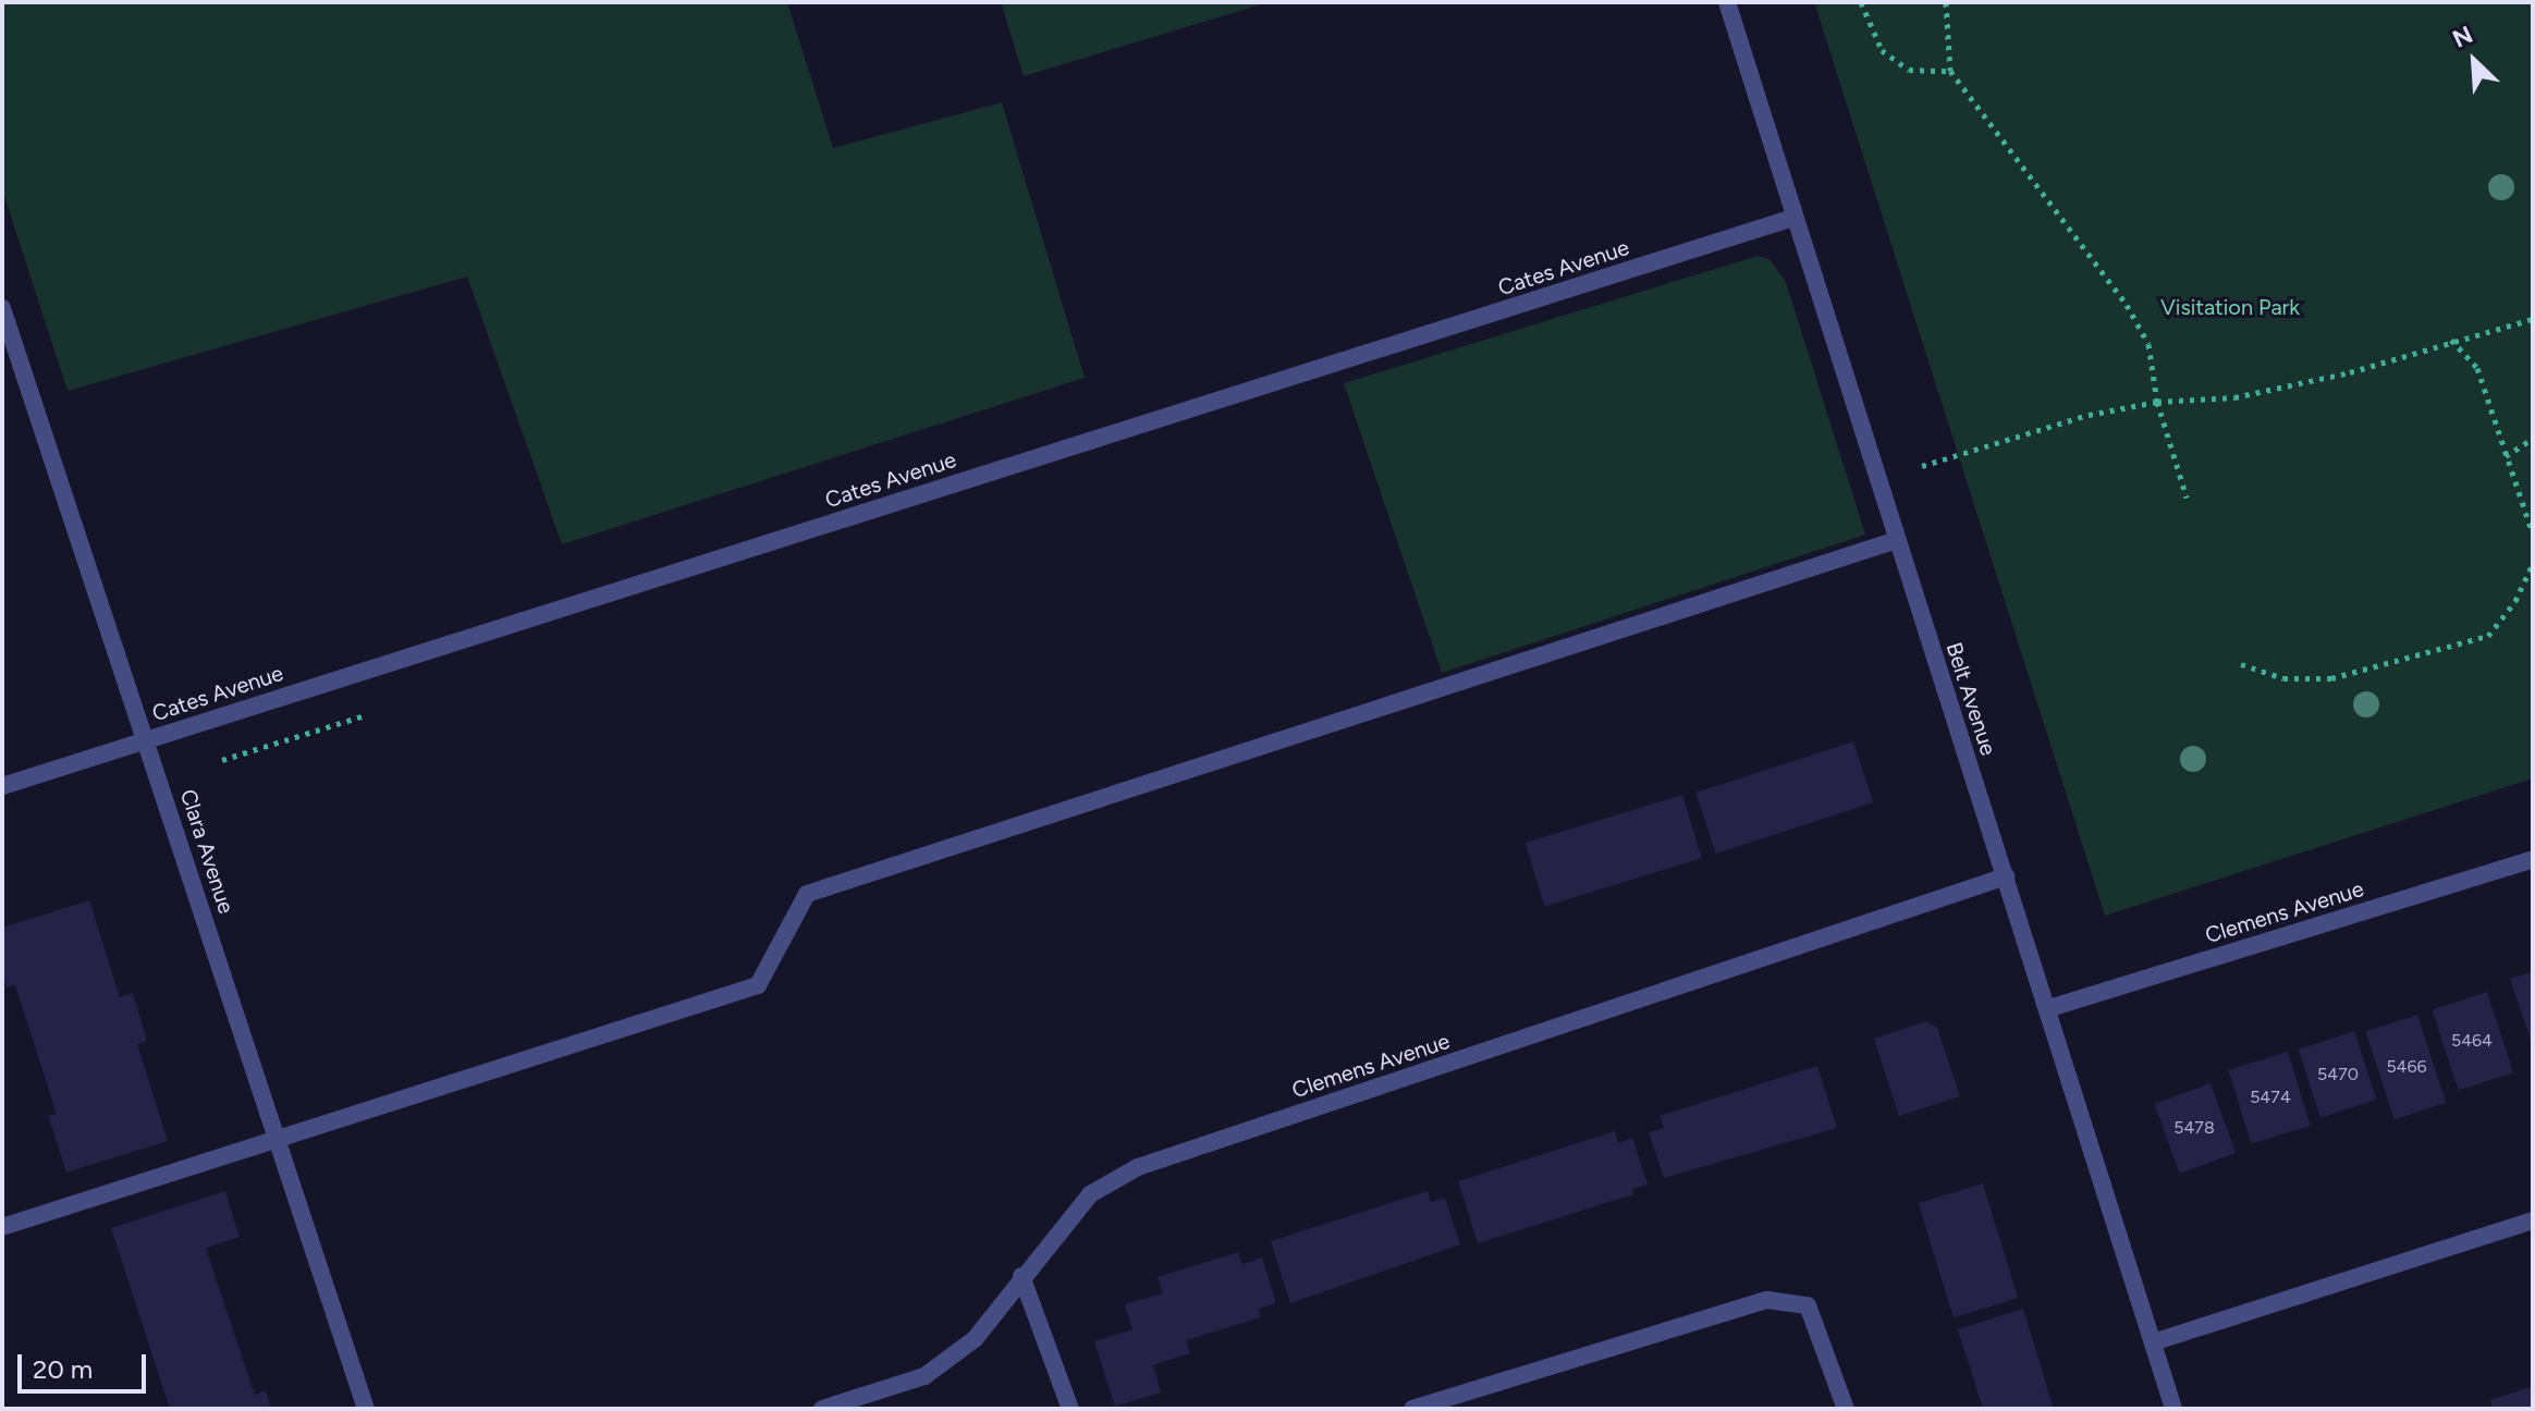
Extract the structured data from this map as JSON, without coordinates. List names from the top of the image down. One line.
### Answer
{"streets":{"street":["Cates Avenue","Belt Avenue","Clara Avenue","Clemens Avenue"]},"crossings":[["Cates Avenue","Belt Avenue"],["Cates Avenue","Clara Avenue"],["Belt Avenue","Clemens Avenue"]],"parks":["Visitation Park"],"house_numbers":["5464","5466","5470","5474","5478"],"scale_bar":"20 m","north":"top left"}
